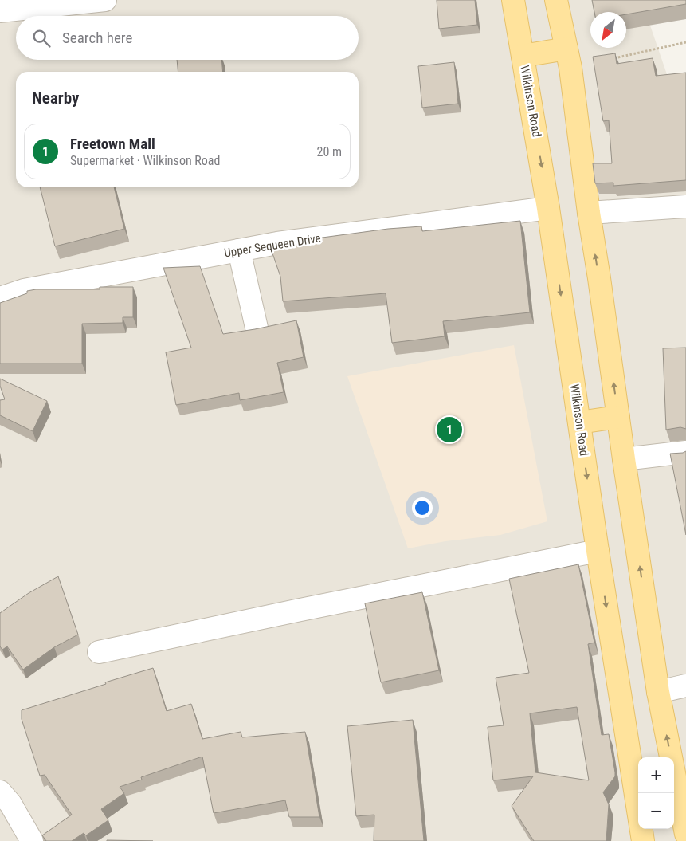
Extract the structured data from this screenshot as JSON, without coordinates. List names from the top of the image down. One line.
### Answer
{"streets":{"main road":["Wilkinson Road"],"street":["Upper Sequeen Drive"]},"crossings":[["Wilkinson Road","Upper Sequeen Drive"]],"north":"bottom left","page":{"search":"Search here","heading":"Nearby","list":[{"mark":"1","name":"Freetown Mall","note":"Supermarket · Wilkinson Road","value":"20 m"}],"pins":"1","map_buttons":["+","−"]}}
